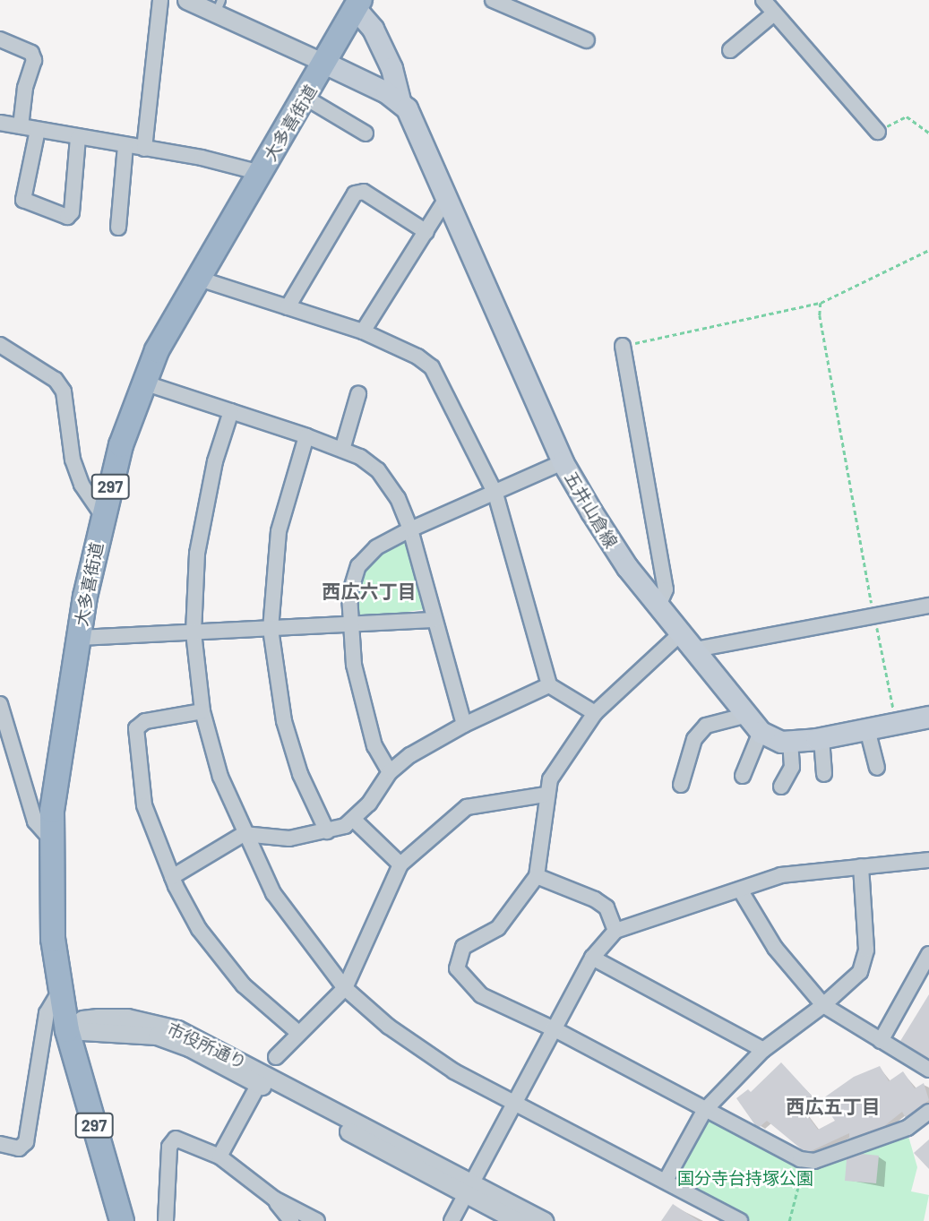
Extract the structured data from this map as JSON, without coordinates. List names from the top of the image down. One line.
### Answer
{"streets":{"highway":["大多喜街道","297"],"main road":["五井山倉線"],"street":["市役所通り"]},"crossings":[["大多喜街道","五井山倉線"],["大多喜街道","市役所通り"]],"districts":["西広六丁目","西広五丁目"],"parks":["国分寺台持塚公園"]}
